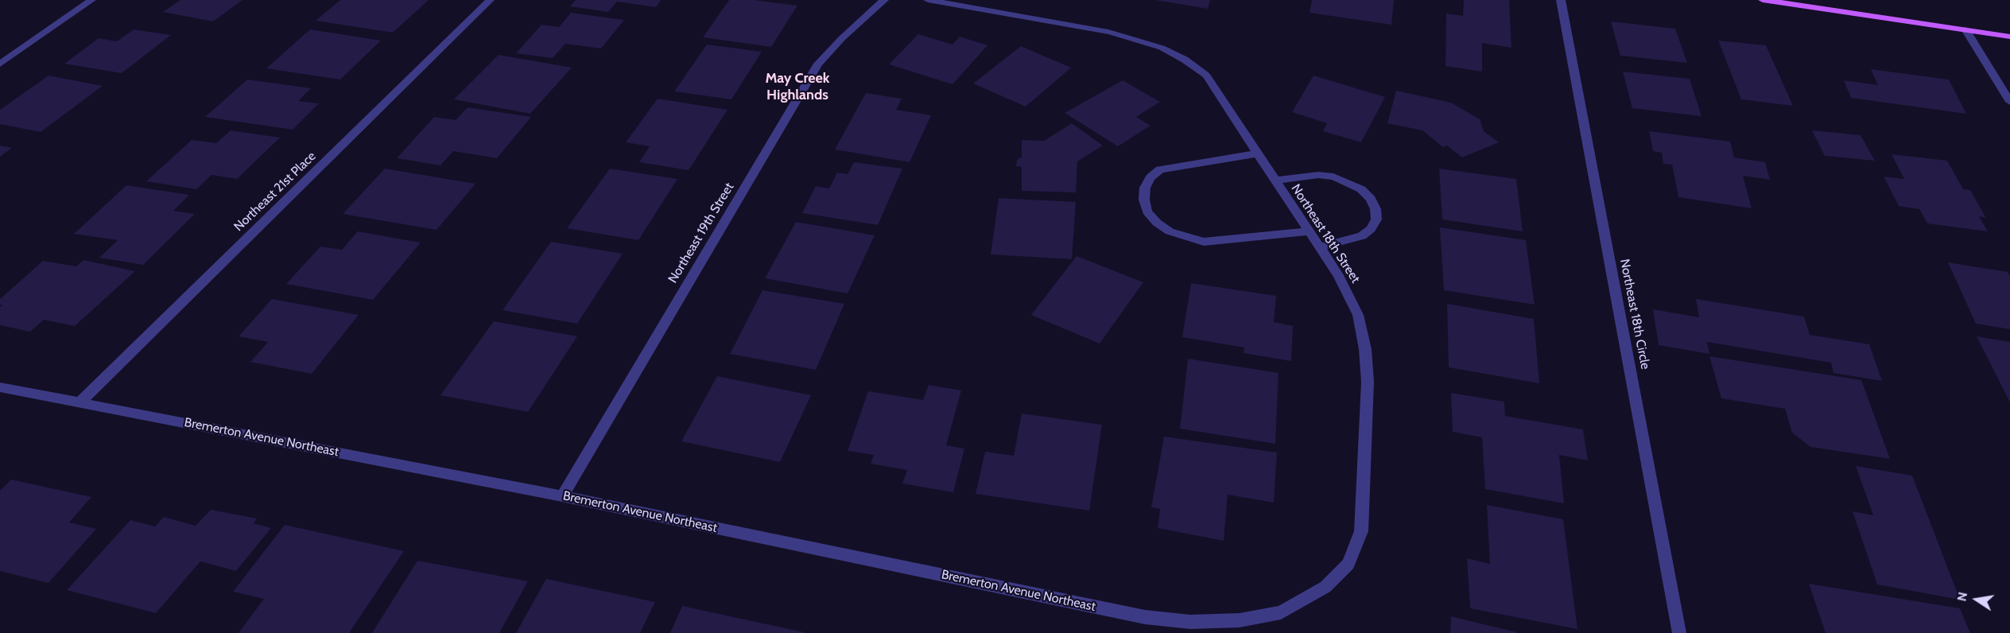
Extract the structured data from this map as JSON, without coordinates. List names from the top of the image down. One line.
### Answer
{"streets":{"street":["Northeast 21st Place","Northeast 19th Street","Northeast 18th Street","Northeast 18th Circle","Bremerton Avenue Northeast"]},"crossings":[["Northeast 21st Place","Bremerton Avenue Northeast"],["Northeast 19th Street","Bremerton Avenue Northeast"],["Northeast 18th Street","Bremerton Avenue Northeast"]],"districts":["May Creek Highlands"],"north":"left"}
